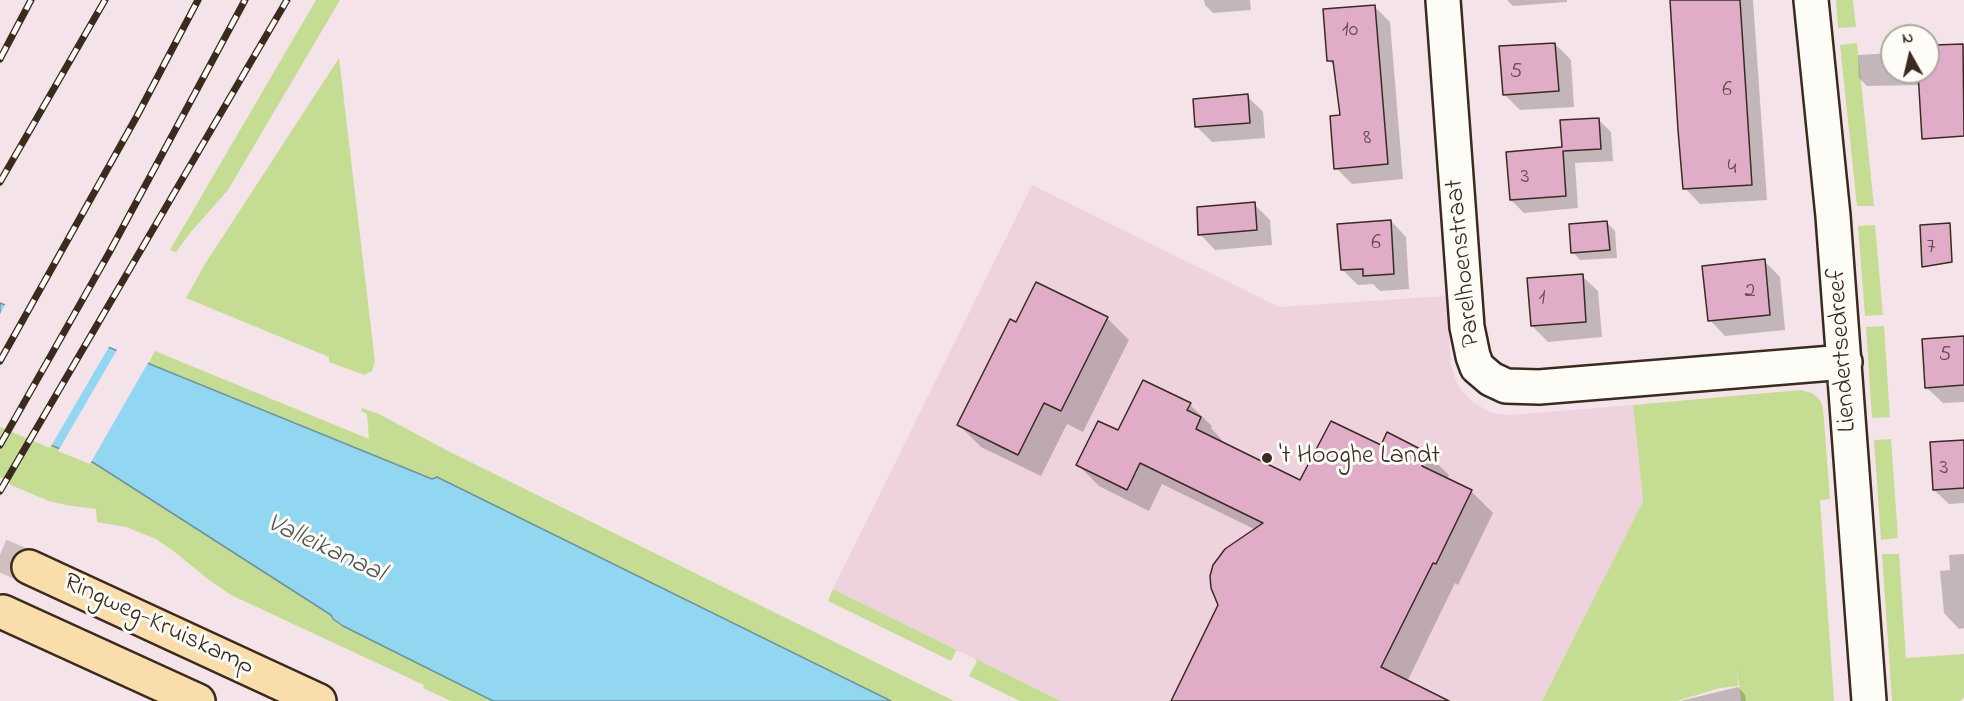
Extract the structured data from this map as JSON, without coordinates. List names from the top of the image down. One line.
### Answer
{"streets":{"main road":["Ringweg-Kruiskamp"],"street":["Parelhoenstraat","Liendertsedreef"]},"crossings":[["Parelhoenstraat","Liendertsedreef"]],"water":["Valleikanaal"],"places":["'t Hooghe Landt"],"house_numbers":["10","5","6","8","4","3","6","7","2","1","5","3"],"north":"top"}
